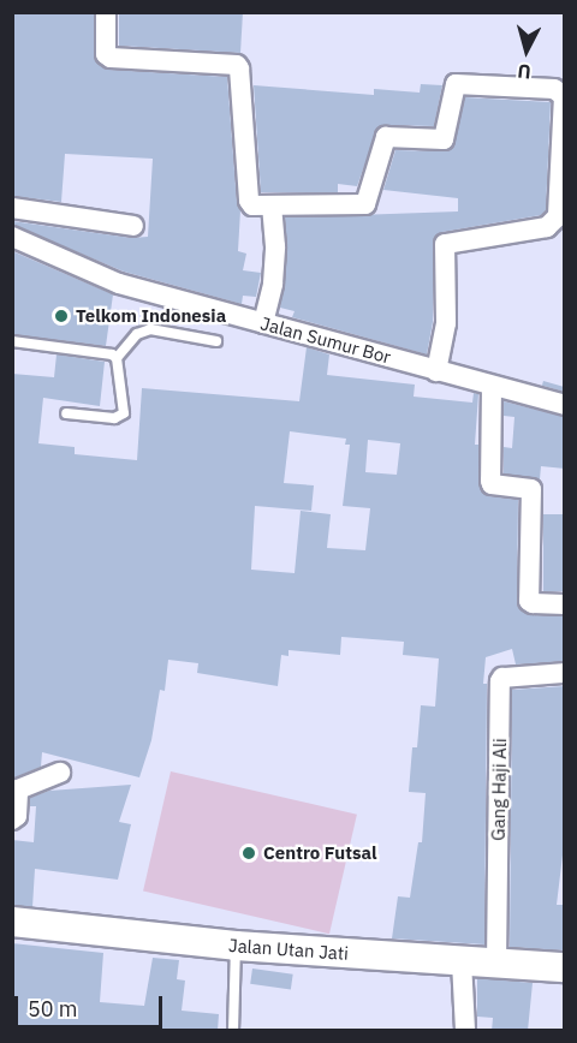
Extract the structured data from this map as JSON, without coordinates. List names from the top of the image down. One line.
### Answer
{"streets":{"main road":["Jalan Utan Jati"],"street":["Jalan Sumur Bor","Gang Haji Ali"]},"crossings":[["Gang Haji Ali","Jalan Utan Jati"]],"places":["Telkom Indonesia","Centro Futsal"],"scale_bar":"50 m","north":"bottom"}
